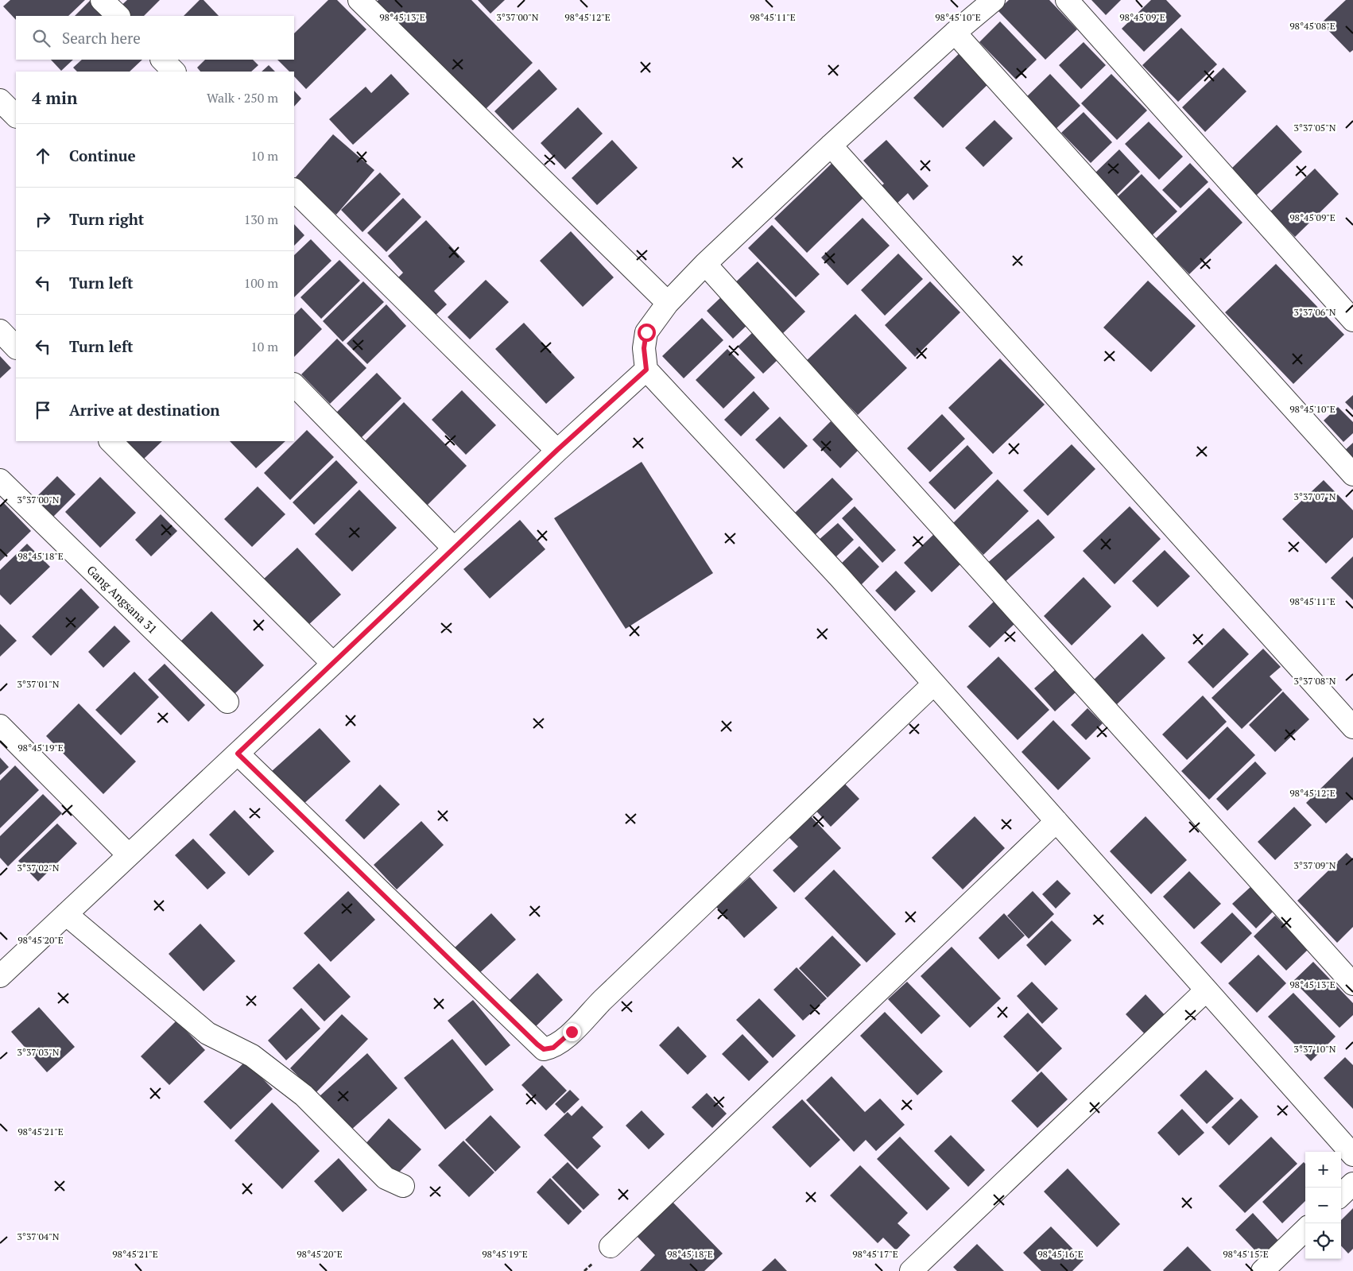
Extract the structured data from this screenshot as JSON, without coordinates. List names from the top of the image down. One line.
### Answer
{"streets":{"street":["Gang Angsana 31"]},"page":{"search":"Search here","heading":["4 min","Walk · 250 m"],"list":[["Continue","10 m"],["Turn right","130 m"],["Turn left","100 m"],["Turn left","10 m"],"Arrive at destination"],"map_buttons":["+","−"]},"coordinates":["3°37'00\"N","98°45'13\"E","98°45'12\"E","98°45'11\"E","98°45'10\"E","98°45'09\"E","98°45'08\"E","3°37'05\"N","3°37'06\"N","3°37'07\"N","98°45'18\"E","3°37'08\"N","3°37'01\"N","98°45'19\"E","3°37'09\"N","3°37'02\"N","98°45'20\"E","3°37'10\"N","3°37'03\"N","98°45'21\"E","3°37'04\"N","98°45'17\"E","98°45'16\"E","98°45'15\"E"]}
